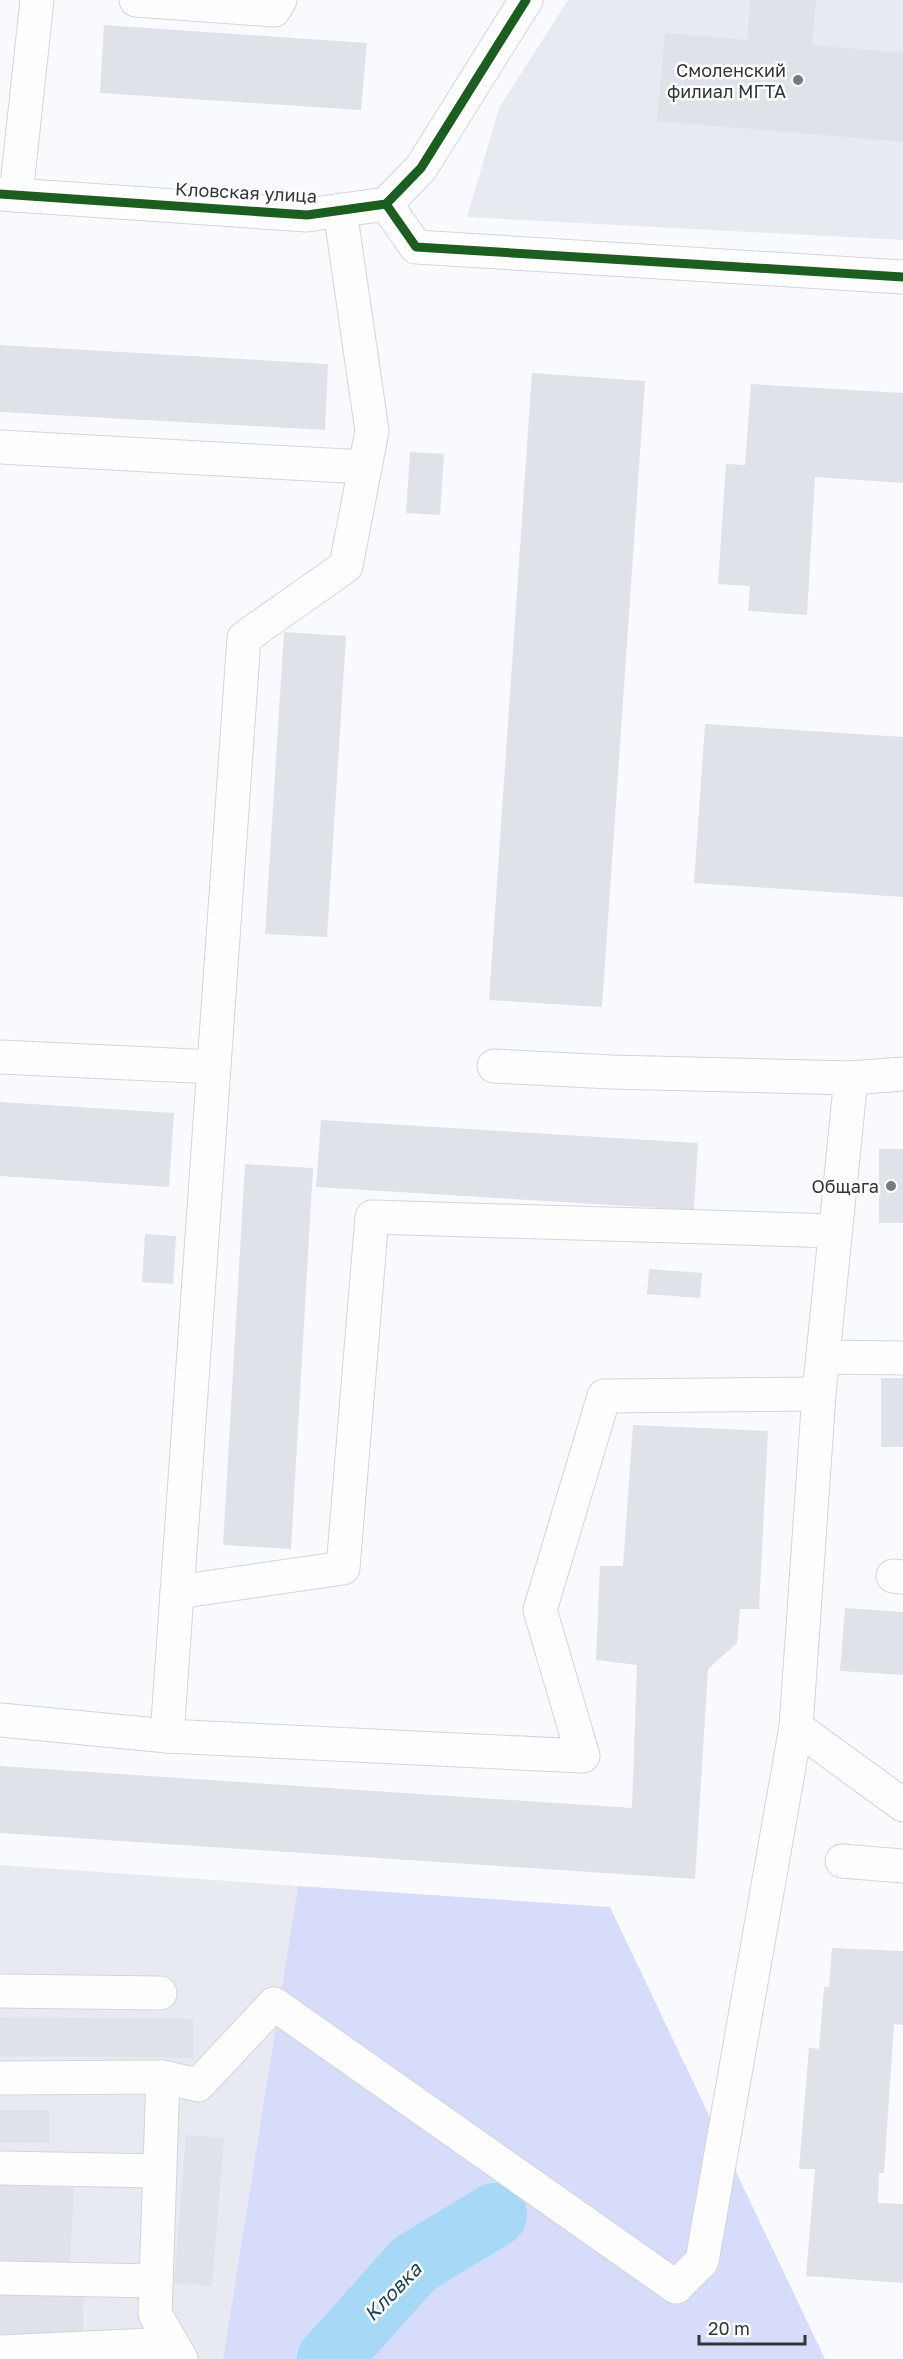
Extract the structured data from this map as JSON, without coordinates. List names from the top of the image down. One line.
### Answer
{"streets":{"street":["Кловская улица"]},"water":["Кловка"],"places":["Смоленский филиал МГТА","Общага"],"scale_bar":"20 m"}
